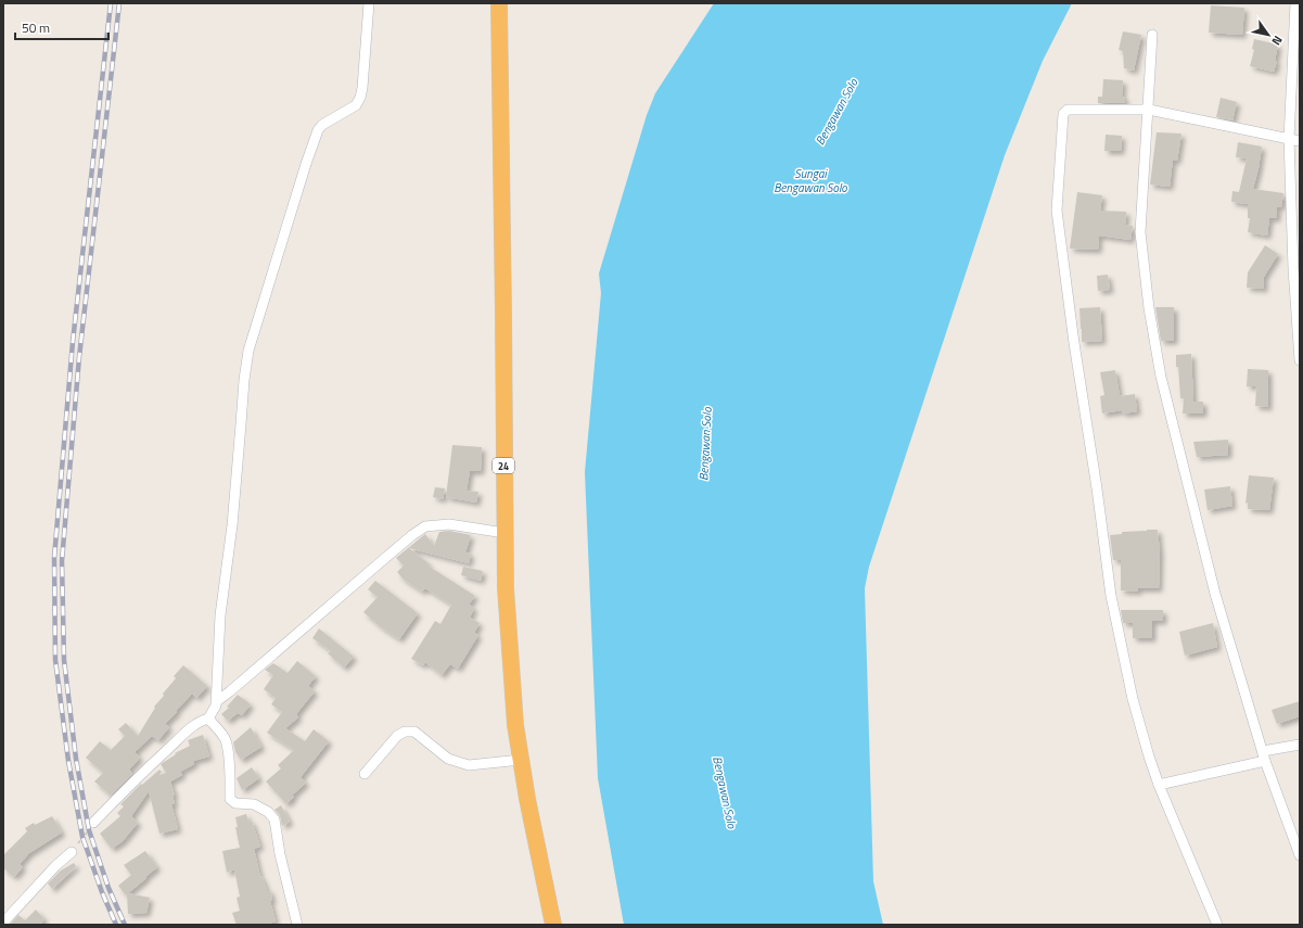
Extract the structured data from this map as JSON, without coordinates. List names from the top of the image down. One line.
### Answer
{"streets":{"highway":["24"]},"water":["Bengawan Solo","Sungai Bengawan Solo"],"scale_bar":"50 m","north":"bottom right"}
